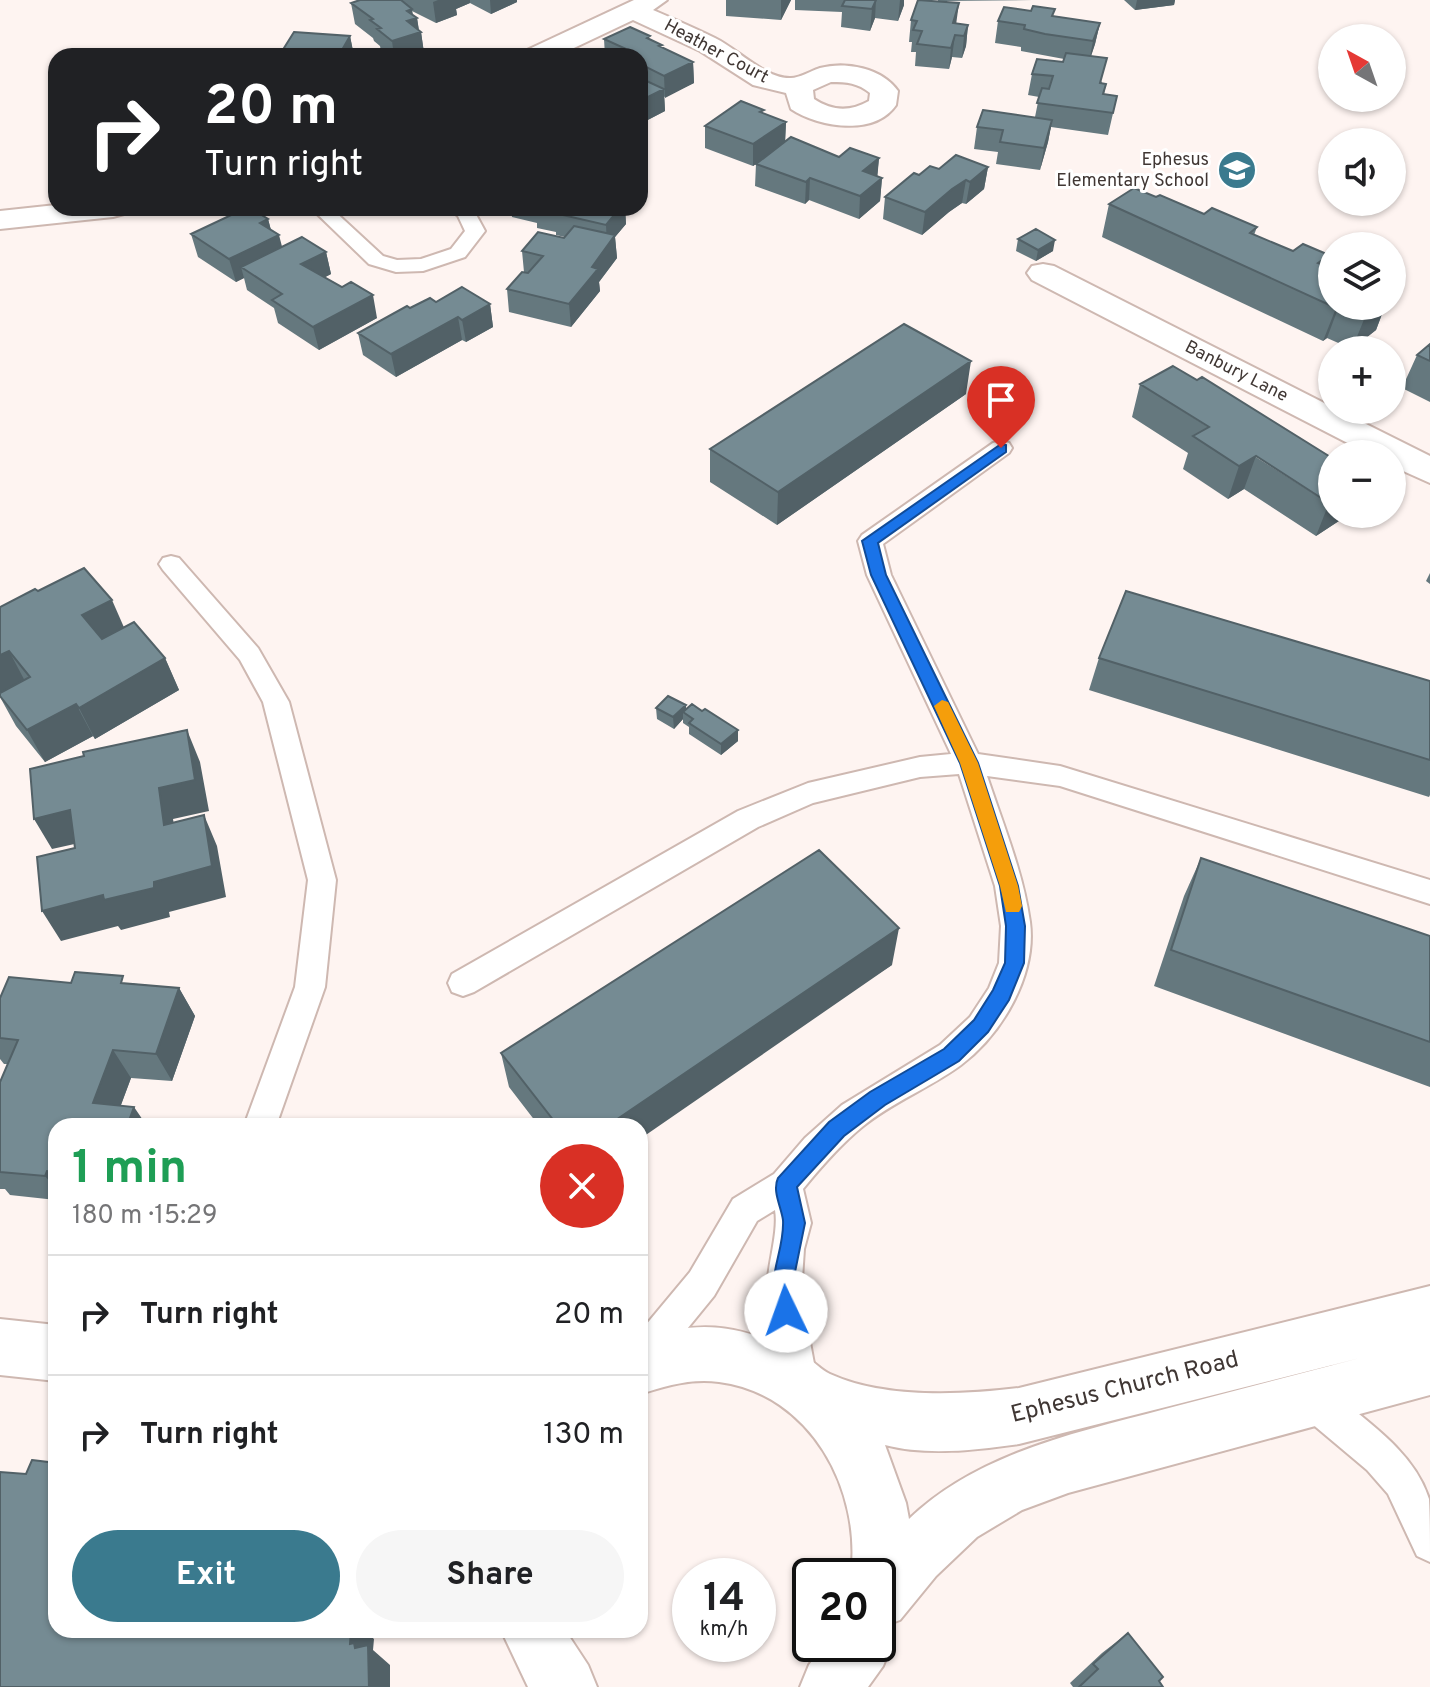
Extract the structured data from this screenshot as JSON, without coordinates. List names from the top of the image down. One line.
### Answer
{"streets":{"street":["Heather Court","Banbury Lane","Ephesus Church Road"]},"places":{"school or university":["Ephesus Elementary School"]},"north":"top left","page":{"map_buttons":["+","−"],"turn":["20 m","Turn right"],"heading":["1 min","180 m · 15:29"],"list":[{"name":"Turn right","value":"20 m"},{"name":"Turn right","value":"130 m"}],"buttons":["Exit","Share"],"speed":"14 km/h","limit":"20"}}
